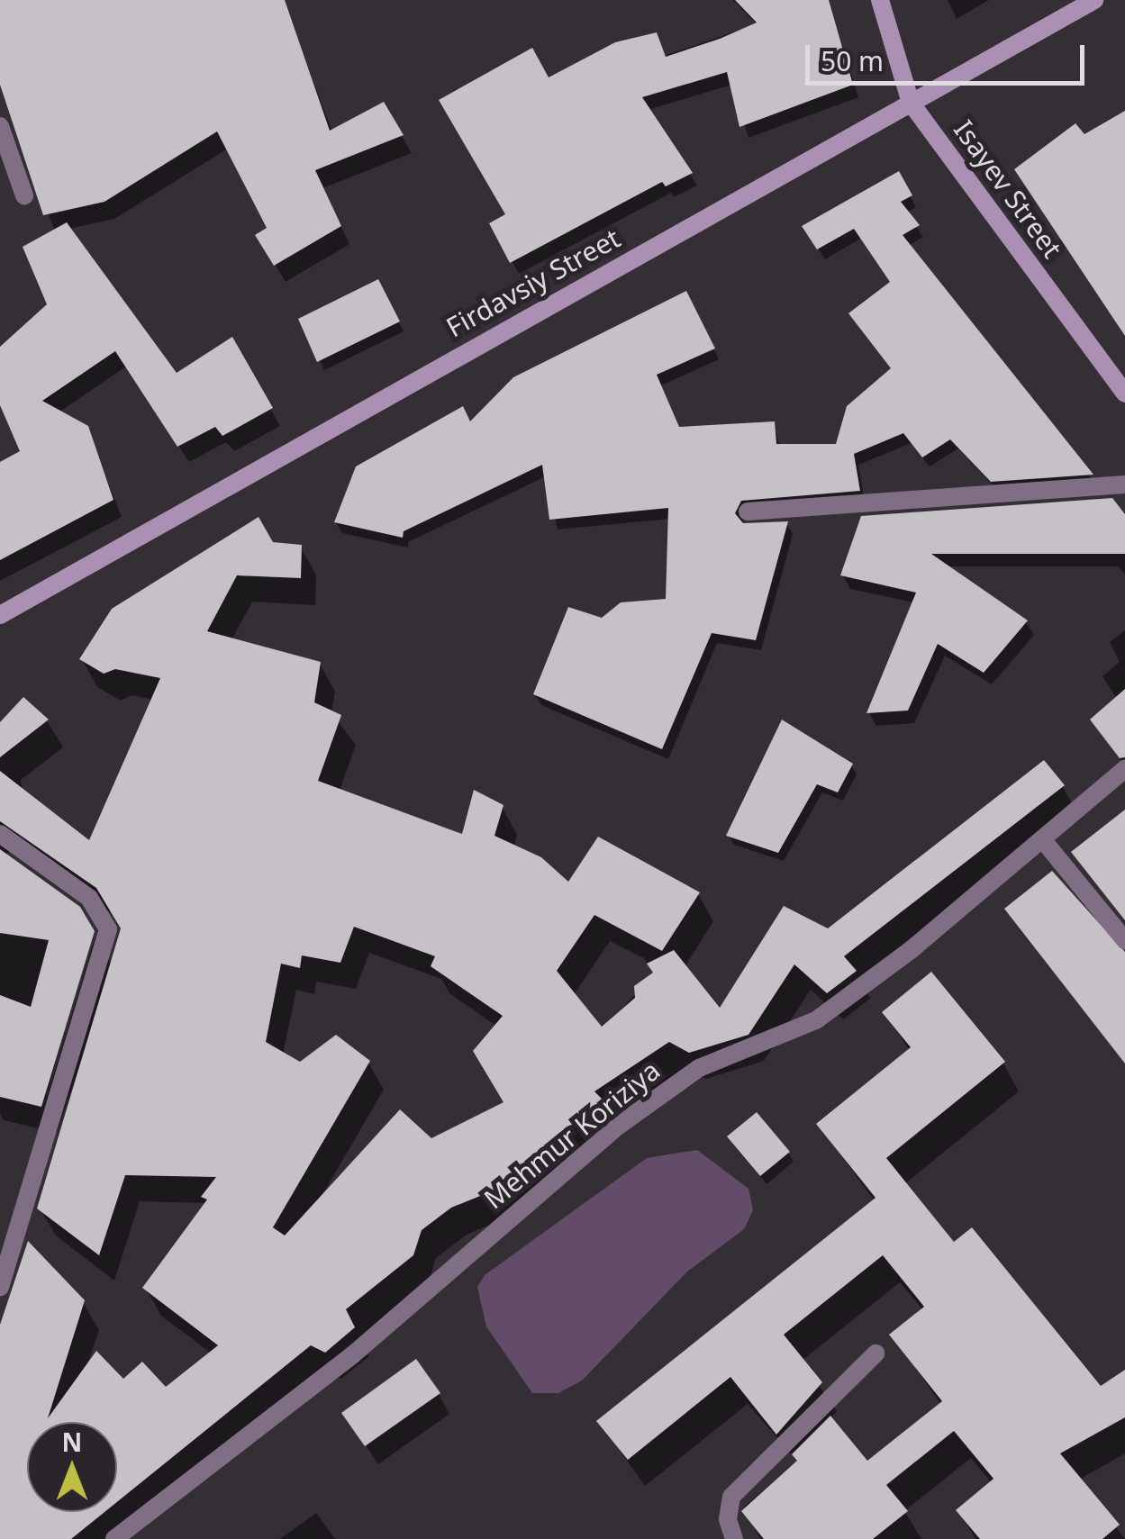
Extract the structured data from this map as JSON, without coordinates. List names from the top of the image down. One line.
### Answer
{"streets":{"main road":["Isayev Street","Firdavsiy Street"],"street":["Mehmur Koriziya"]},"crossings":[["Isayev Street","Firdavsiy Street"]],"scale_bar":"50 m","north":"top"}
